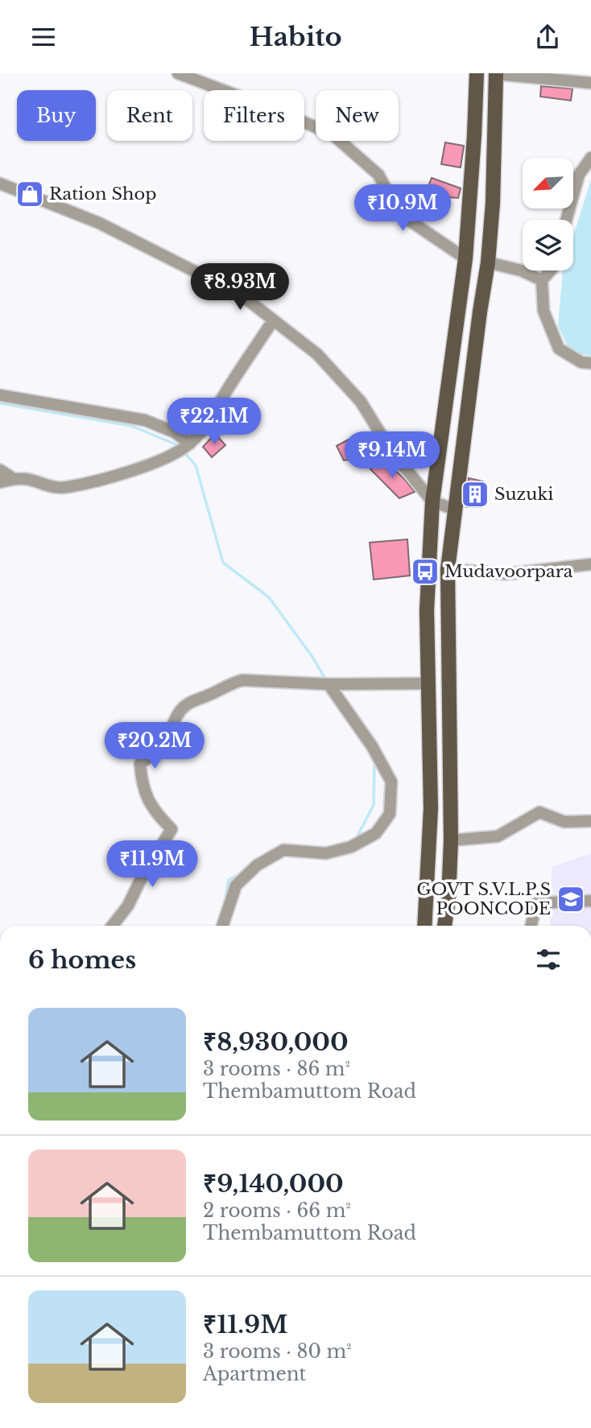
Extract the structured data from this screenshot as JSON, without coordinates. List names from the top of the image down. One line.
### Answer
{"places":{"shop":["Ration Shop"],"building":["Suzuki"],"bus stop":["Mudavoorpara"],"school or university":["GOVT S.V.L.P.S POONCODE"]},"north":"bottom left","page":{"header":"Habito","chip":["Buy","Rent","Filters","New"],"price":["₹10.9M","₹8.93M","₹22.1M","₹9.14M","₹20.2M","₹11.9M"],"heading":"6 homes","list":[{"name":"₹8,930,000","note":"3 rooms · 86 m² · Thembamuttom Road"},{"name":"₹9,140,000","note":"2 rooms · 66 m² · Thembamuttom Road"},{"name":"₹11.9M","note":"3 rooms · 80 m² · Apartment"}]}}
